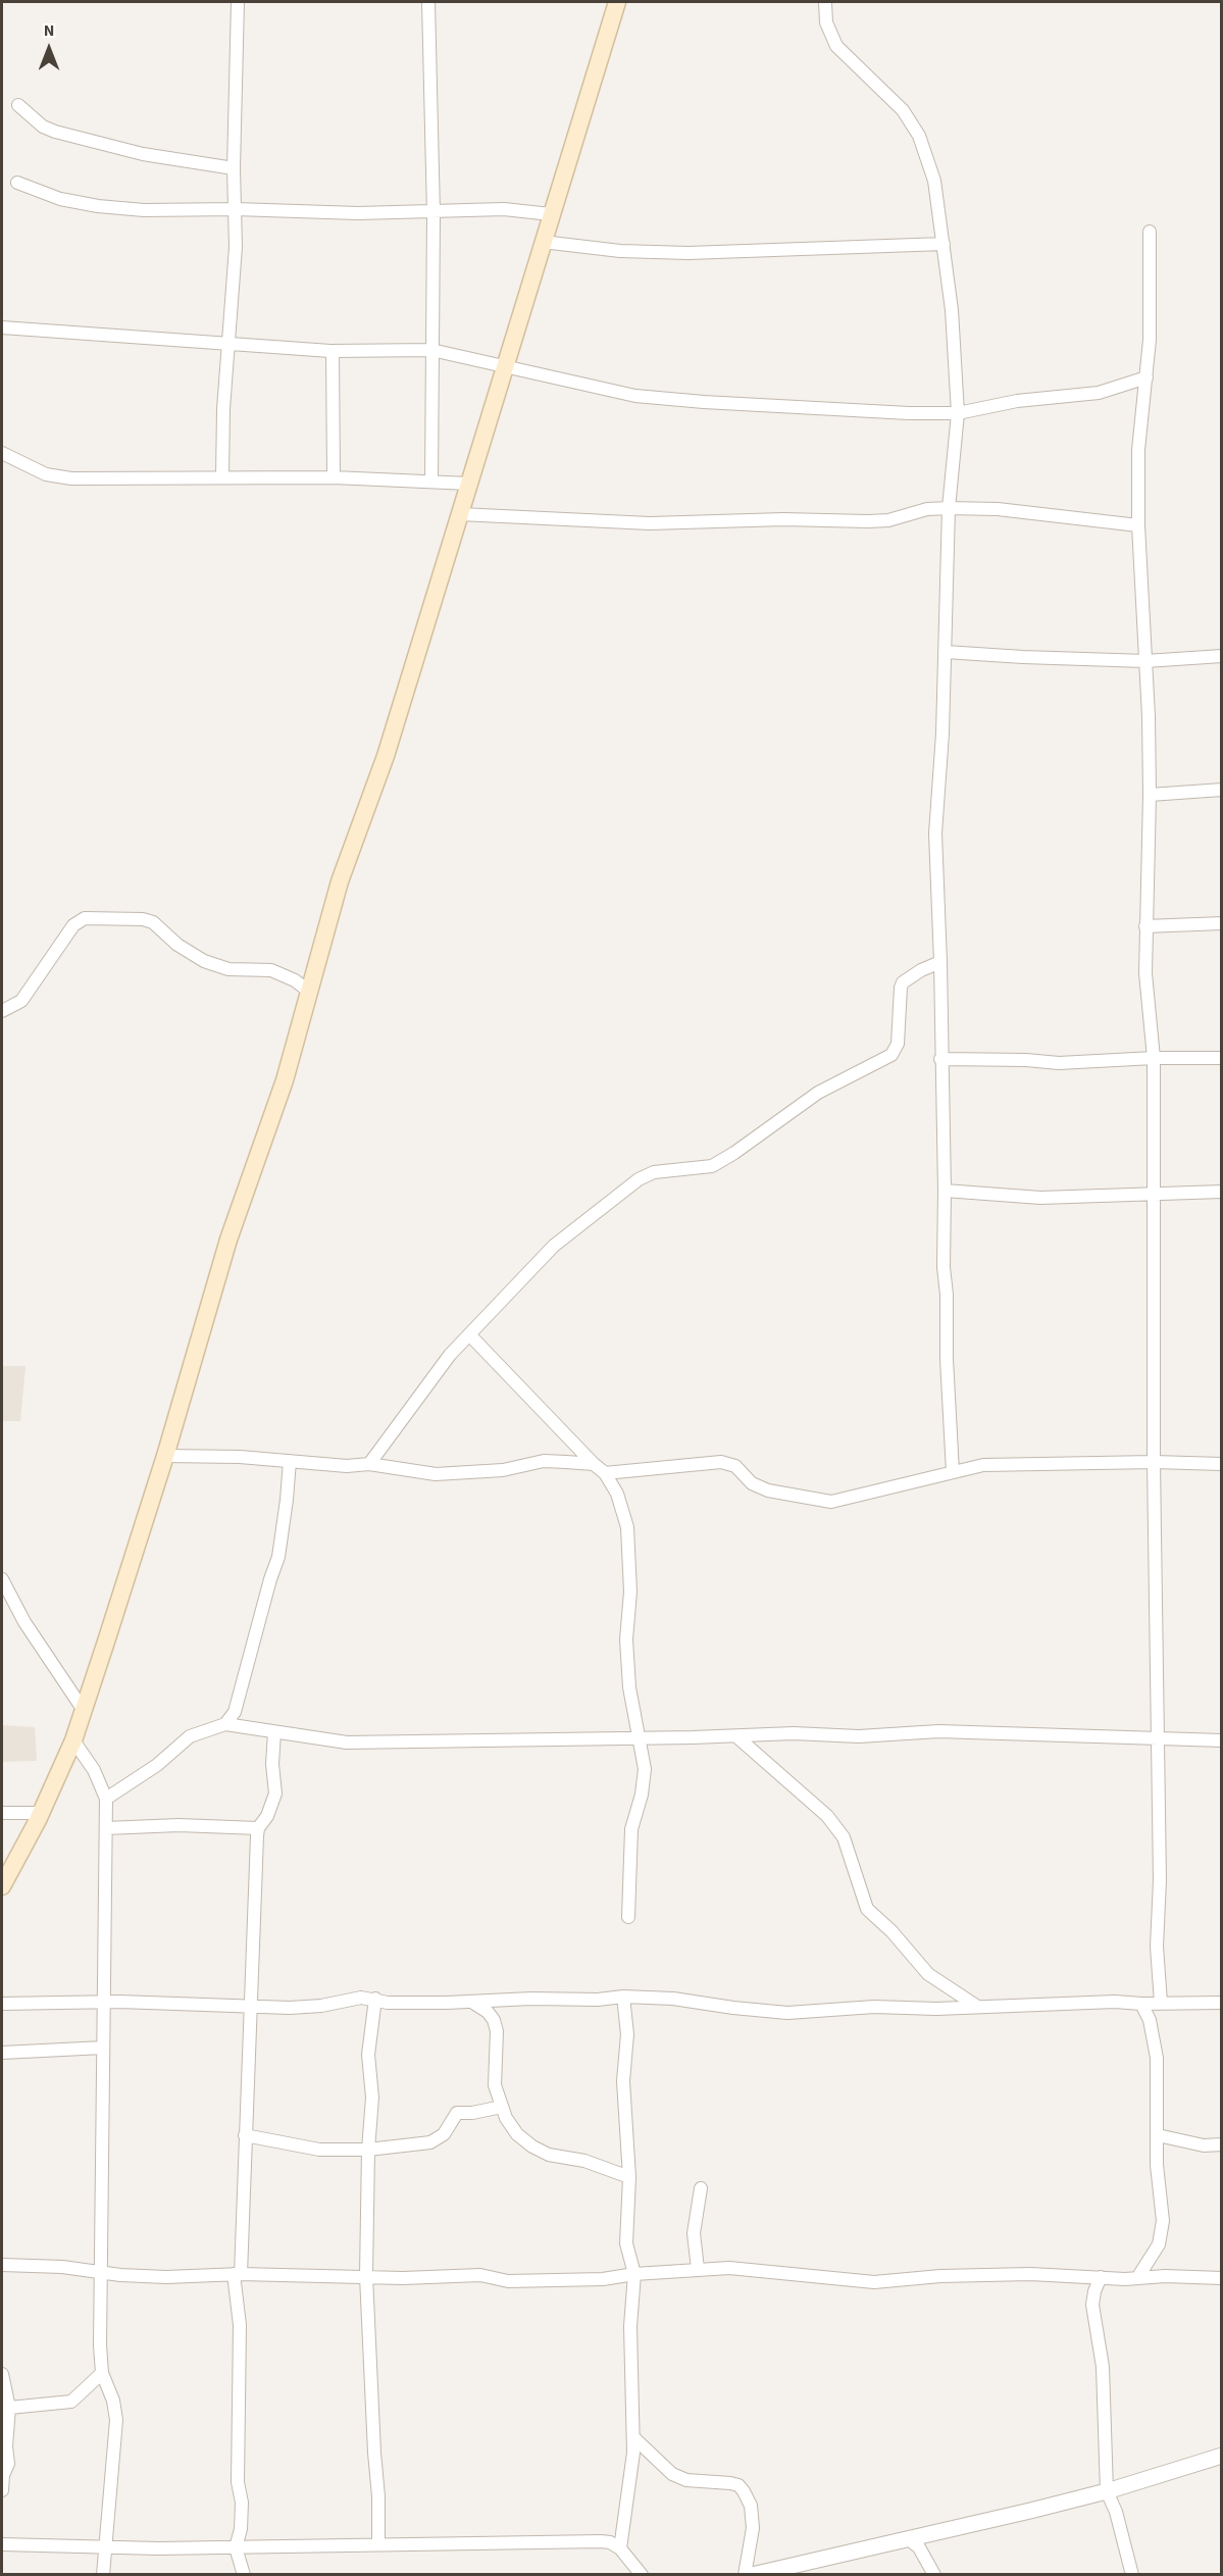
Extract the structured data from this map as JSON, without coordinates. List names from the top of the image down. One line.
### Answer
{"north":"top"}
